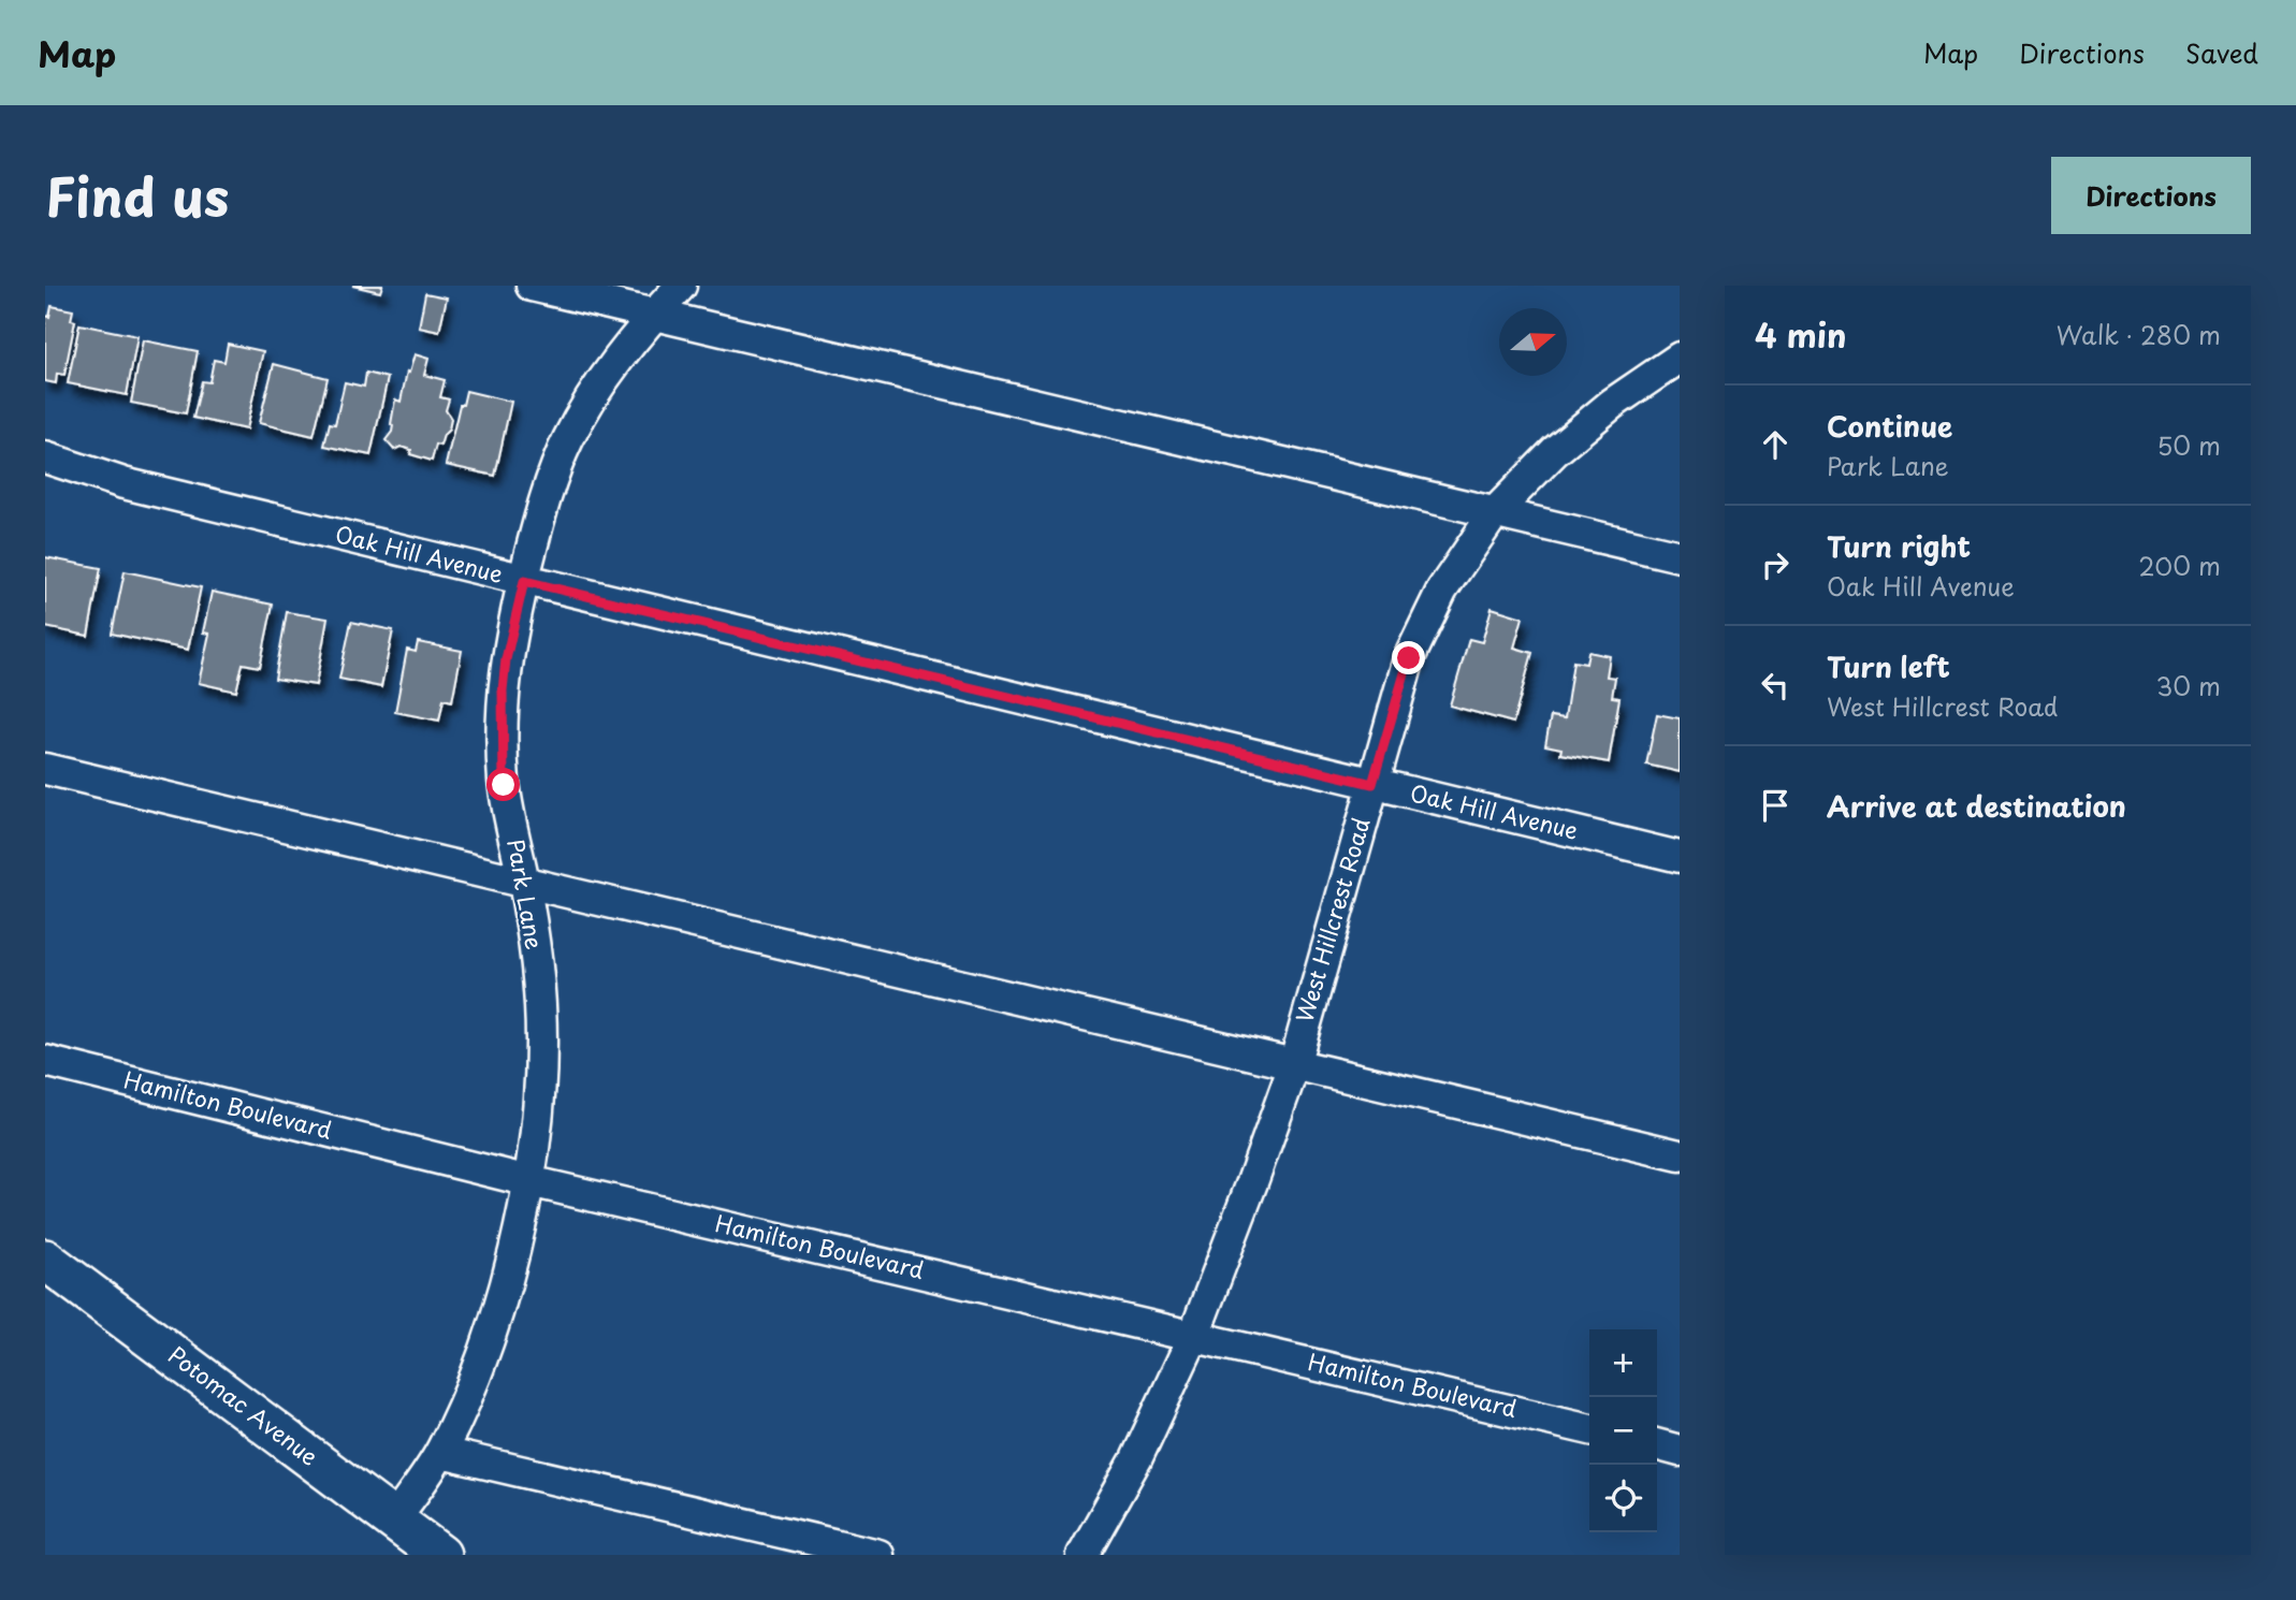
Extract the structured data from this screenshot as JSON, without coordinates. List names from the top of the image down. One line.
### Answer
{"streets":{"main road":["Potomac Avenue"],"street":["Oak Hill Avenue","Park Lane","West Hillcrest Road","Hamilton Boulevard"]},"crossings":[["Oak Hill Avenue","Park Lane"],["Oak Hill Avenue","West Hillcrest Road"],["Park Lane","Hamilton Boulevard"],["Park Lane","Potomac Avenue"],["West Hillcrest Road","Hamilton Boulevard"]],"north":"right","page":{"header":"Map","nav":["Map","Directions","Saved"],"title":"Find us","buttons":"Directions","heading":["4 min","Walk · 280 m"],"list":[["Continue","Park Lane","50 m"],["Turn right","Oak Hill Avenue","200 m"],["Turn left","West Hillcrest Road","30 m"],"Arrive at destination"],"map_buttons":["+","−"]}}
